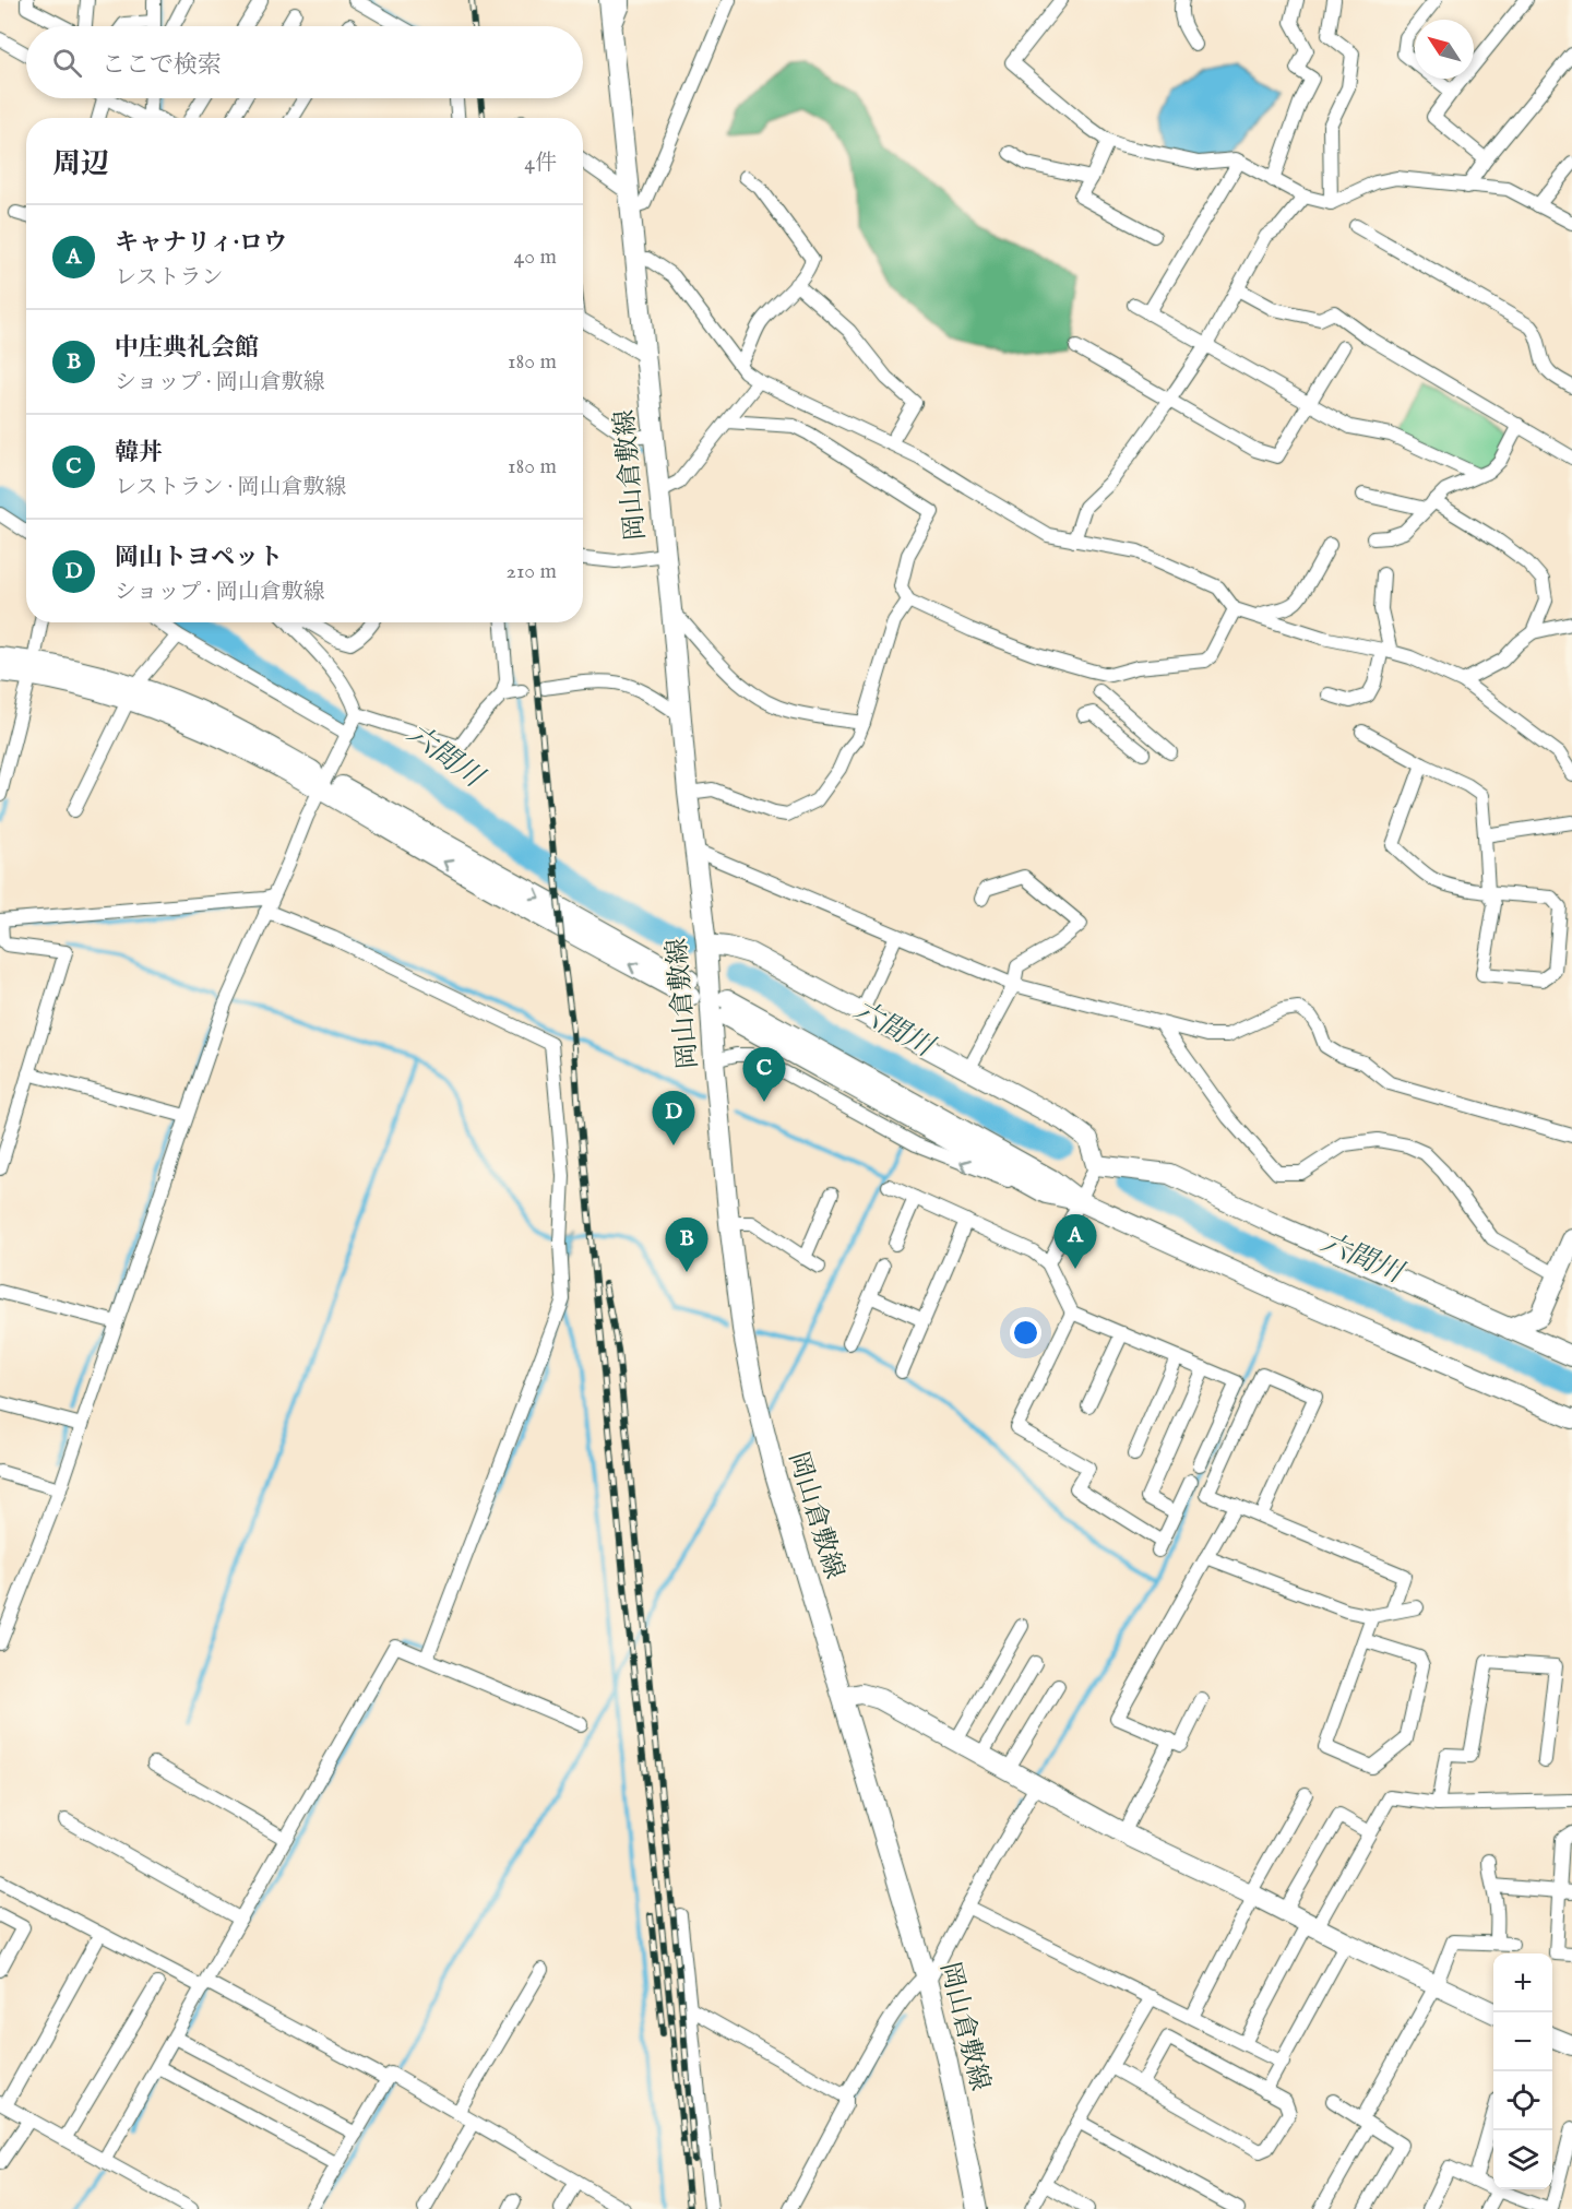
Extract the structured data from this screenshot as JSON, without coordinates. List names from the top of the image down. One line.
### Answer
{"streets":{"street":["岡山倉敷線"]},"water":["六間川"],"north":"top left","page":{"search":"ここで検索","heading":["周辺","4件"],"list":[{"mark":"A","name":"キャナリィ·ロウ","note":"レストラン","value":"40 m"},{"mark":"B","name":"中庄典礼会館","note":"ショップ · 岡山倉敷線","value":"180 m"},{"mark":"C","name":"韓丼","note":"レストラン · 岡山倉敷線","value":"180 m"},{"mark":"D","name":"岡山トヨペット","note":"ショップ · 岡山倉敷線","value":"210 m"}],"pins":["C","D","A","B"],"map_buttons":["+","−"]}}
